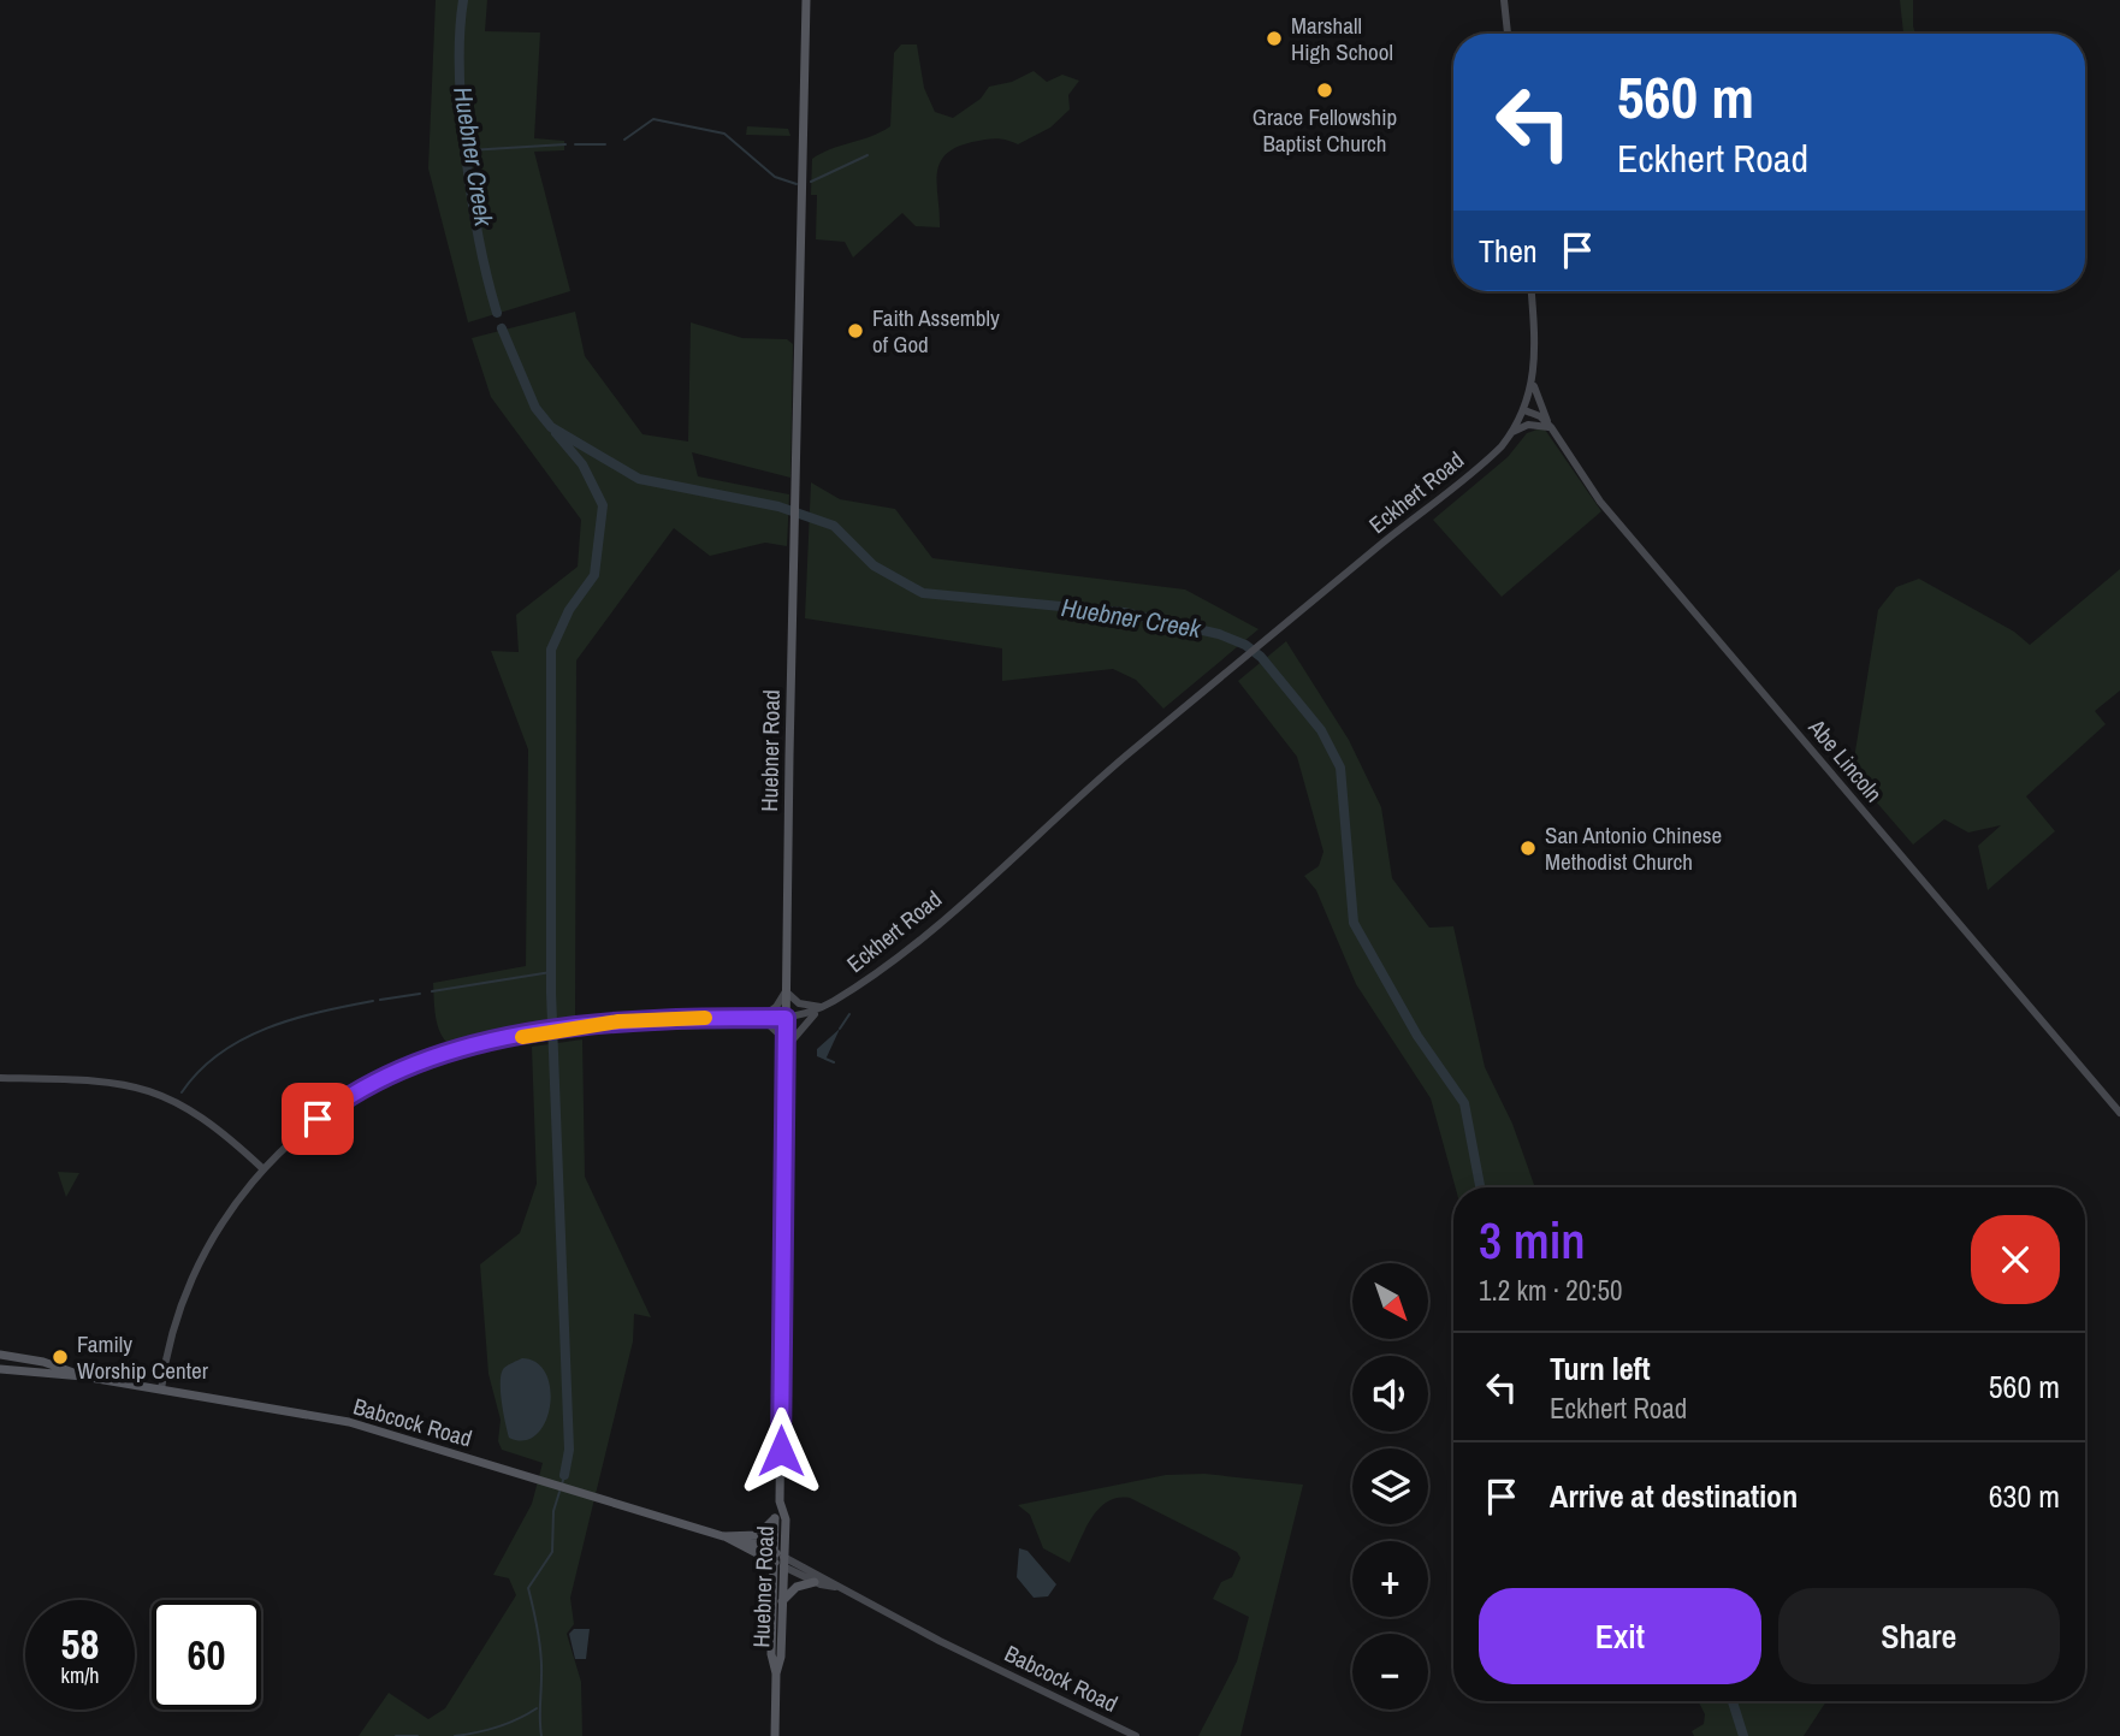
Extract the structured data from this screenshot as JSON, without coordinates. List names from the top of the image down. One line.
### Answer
{"streets":{"main road":["Eckhert Road","Huebner Road","Abe Lincoln","Babcock Road"]},"crossings":[["Eckhert Road","Huebner Road"],["Eckhert Road","Abe Lincoln"],["Eckhert Road","Babcock Road"],["Huebner Road","Babcock Road"]],"water":["Huebner Creek"],"places":["Marshall High School","Grace Fellowship Baptist Church","Faith Assembly of God","San Antonio Chinese Methodist Church","Family Worship Center"],"north":"bottom right","page":{"turn":["560 m","Eckhert Road"],"then":"Then","heading":["3 min","1.2 km · 20:50"],"map_buttons":["+","−"],"list":[{"name":"Turn left","note":"Eckhert Road","value":"560 m"},{"name":"Arrive at destination","value":"630 m"}],"buttons":["Exit","Share"],"speed":"58 km/h","limit":"60"}}
